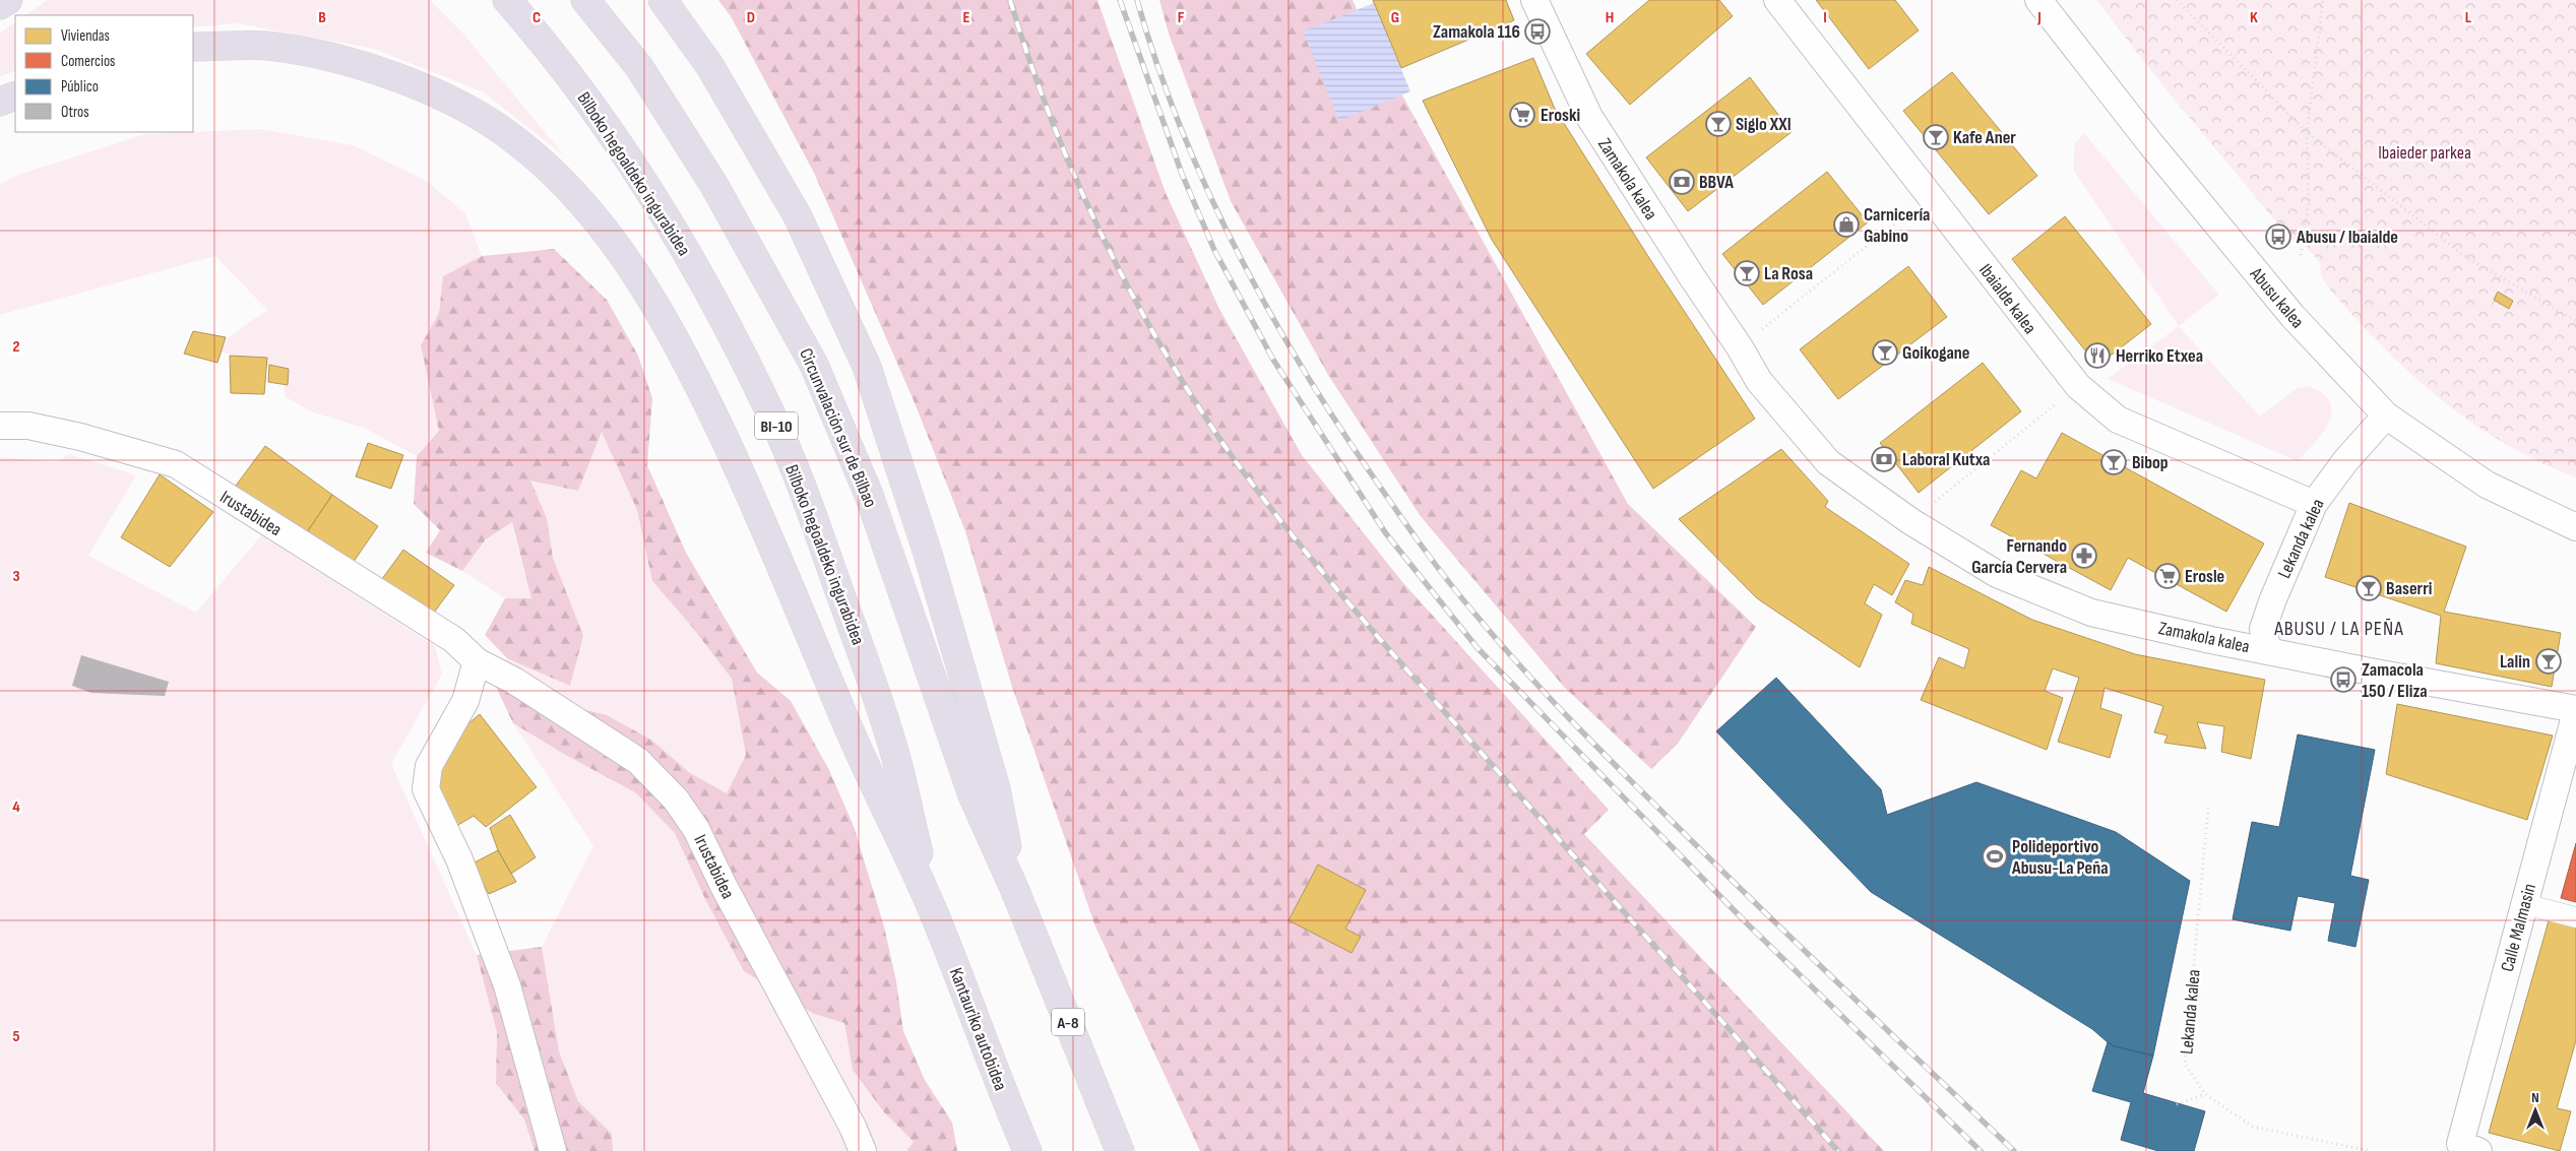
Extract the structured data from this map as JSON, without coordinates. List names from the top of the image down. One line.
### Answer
{"streets":{"highway":["Bilboko hegoaldeko ingurabidea","BI-10","Circunvalación sur de Bilbao","A-8","Kantauriko autobidea"],"street":["Zamakola kalea","Abusu kalea","Ibaialde kalea","Irustabidea","Lekanda kalea","Calle Malmasin"]},"crossings":[["Bilboko hegoaldeko ingurabidea","Kantauriko autobidea"],["Zamakola kalea","Lekanda kalea"],["Zamakola kalea","Calle Malmasin"],["Abusu kalea","Lekanda kalea"],["Ibaialde kalea","Lekanda kalea"],["Circunvalación sur de Bilbao","A-8"]],"districts":["ABUSU / LA PEÑA"],"parks":["Ibaieder parkea"],"places":{"bus stop":["Zamakola 116","Abusu / Ibaialde","Zamacola 150 / Eliza"],"supermarket":["Eroski","Erosle"],"bar":["Siglo XXI","Kafe Aner","La Rosa","Goikogane","Bibop","Baserri","Lalin"],"bank":["BBVA","Laboral Kutxa"],"shop":["Carnicería Gabino"],"restaurant":["Herriko Etxea"],"pharmacy":["Fernando García Cervera"],"sports":["Polideportivo Abusu-La Peña"]},"legend":["Viviendas","Comercios","Público","Otros"],"north":"top","grid":{"columns":["B","C","D","E","F","G","H","I","J","K","L"],"rows":["2","3","4","5"]}}
